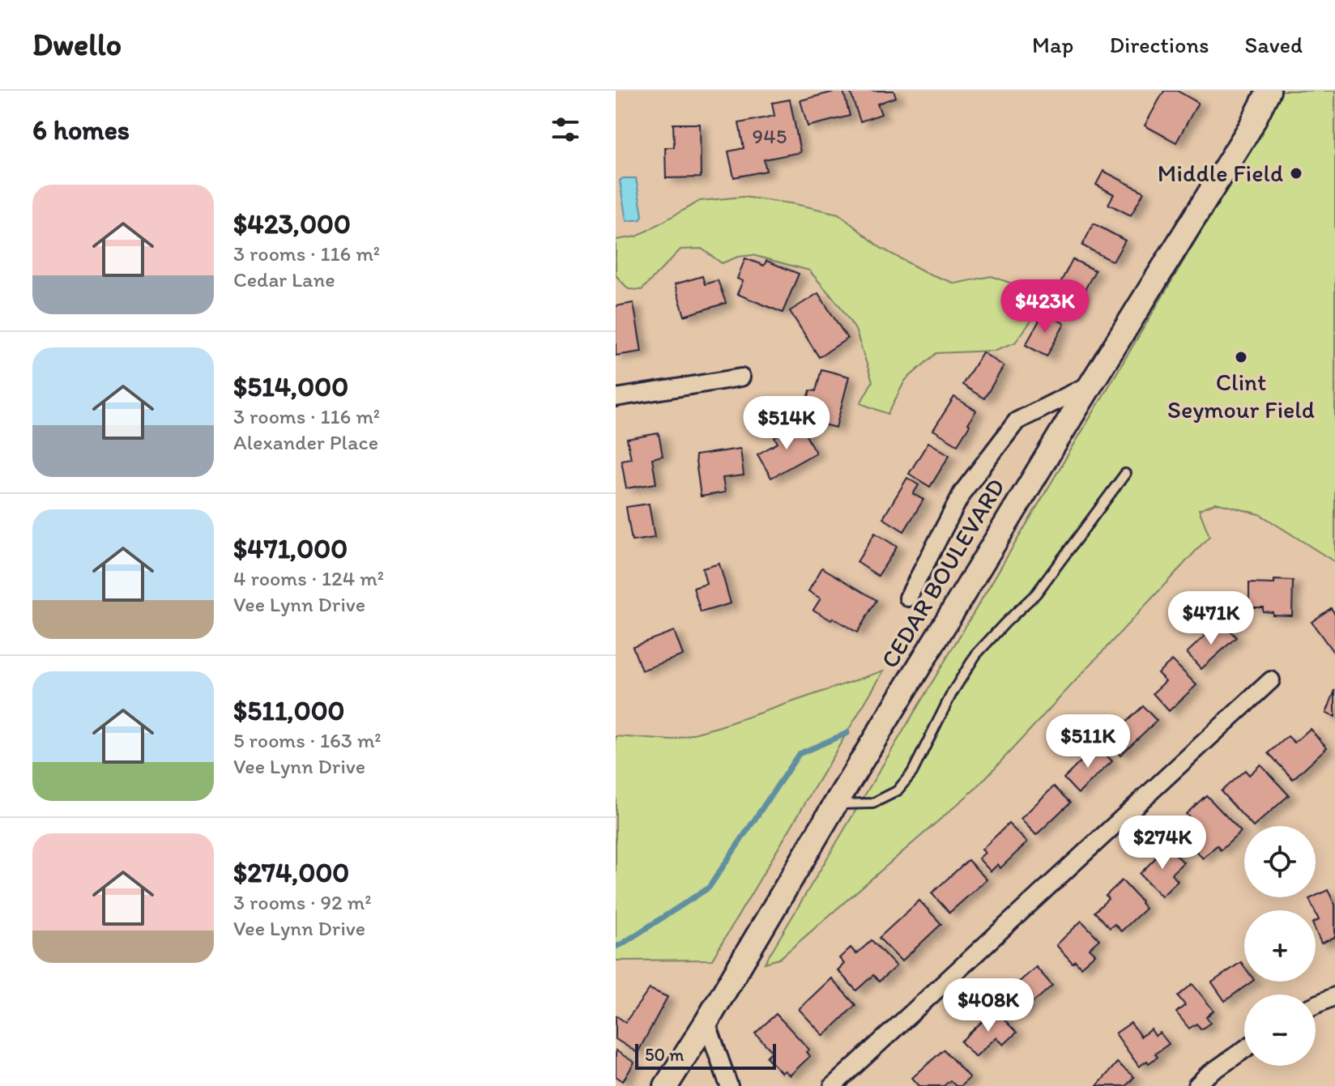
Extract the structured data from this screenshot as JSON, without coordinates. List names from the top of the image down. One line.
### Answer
{"streets":{"street":["CEDAR BOULEVARD"]},"places":["Middle Field","Clint Seymour Field"],"house_numbers":["945"],"scale_bar":"50 m","page":{"header":"Dwello","nav":["Map","Directions","Saved"],"heading":"6 homes","list":[{"name":"$423,000","note":"3 rooms · 116 m² · Cedar Lane"},{"name":"$514,000","note":"3 rooms · 116 m² · Alexander Place"},{"name":"$471,000","note":"4 rooms · 124 m² · Vee Lynn Drive"},{"name":"$511,000","note":"5 rooms · 163 m² · Vee Lynn Drive"},{"name":"$274,000","note":"3 rooms · 92 m² · Vee Lynn Drive"}],"price":["$423K","$514K","$471K","$511K","$274K","$408K"],"map_buttons":["+","−"],"scale":"50 m"}}
